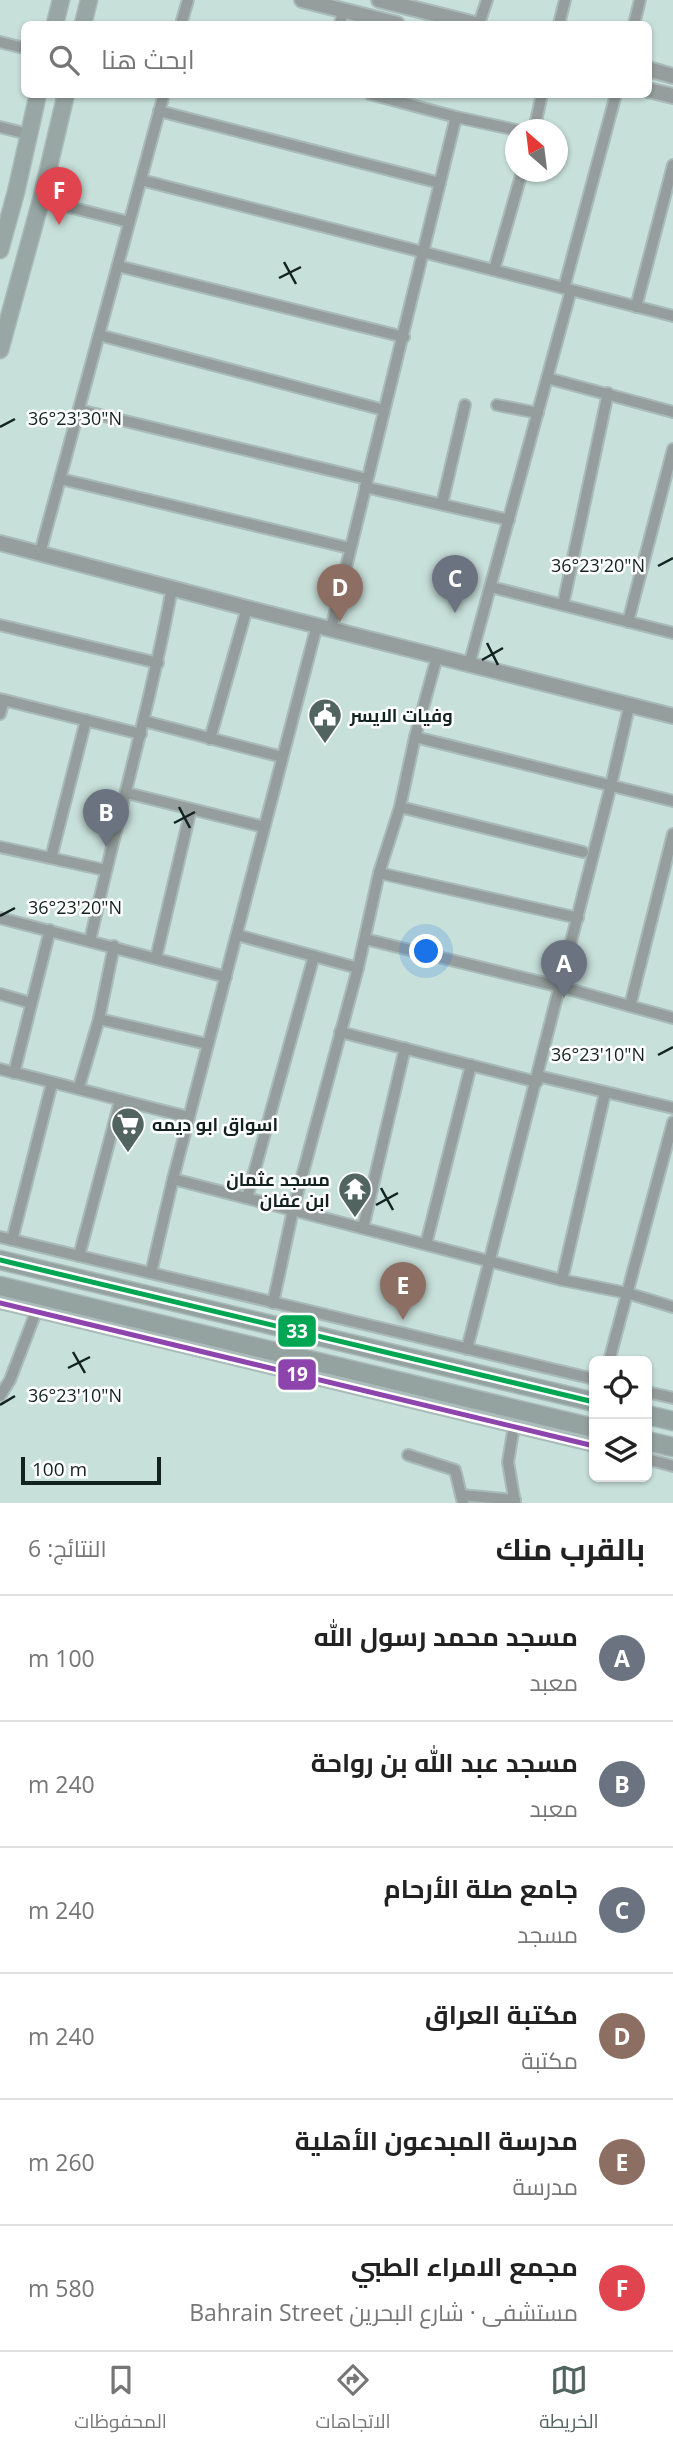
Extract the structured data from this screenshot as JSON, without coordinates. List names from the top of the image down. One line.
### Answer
{"places":{"public building":["وفيات الايسر"],"supermarket":["اسواق ابو ديمه"],"temple":["مسجد عثمان ابن عفان"]},"lines":["transit line 33","transit line 19"],"scale_bar":"100 m","north":"top left","page":{"search":"ابحث هنا","pins":["F","C","D","B","A","E"],"scale":"100 m","heading":["بالقرب منك","النتائج: 6"],"list":[{"mark":"A","name":"مسجد محمد رسول الله","note":"معبد","value":"100 m"},{"mark":"B","name":"مسجد عبد الله بن رواحة","note":"معبد","value":"240 m"},{"mark":"C","name":"جامع صلة الأرحام","note":"مسجد","value":"240 m"},{"mark":"D","name":"مكتبة العراق","note":"مكتبة","value":"240 m"},{"mark":"E","name":"مدرسة المبدعون الأهلية","note":"مدرسة","value":"260 m"},{"mark":"F","name":"مجمع الامراء الطبي","note":"مستشفى · شارع البحرين Bahrain Street","value":"580 m"}],"nav":["الخريطة","الاتجاهات","المحفوظات"]},"coordinates":["36°23'30\"N","36°23'20\"N","36°23'10\"N"]}
